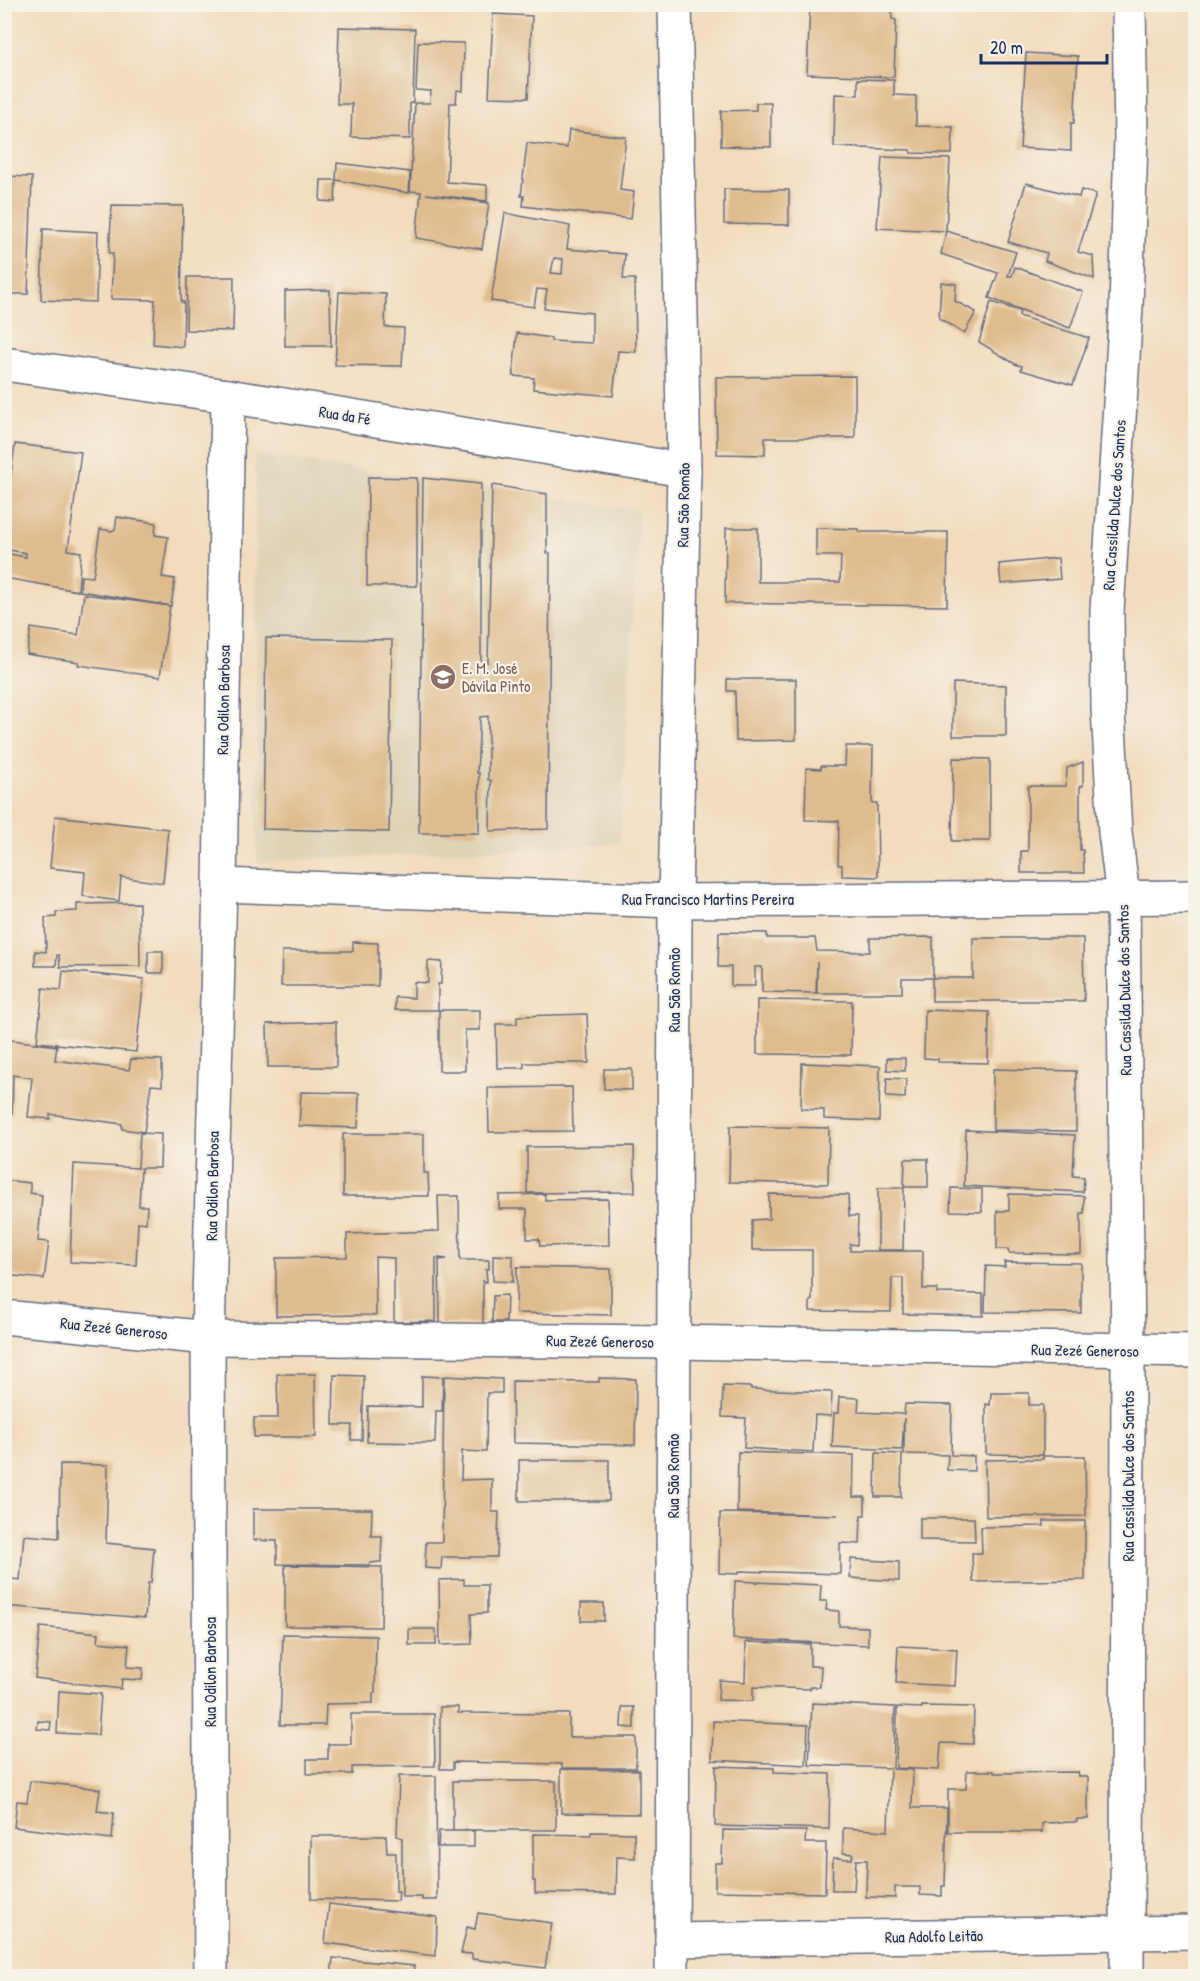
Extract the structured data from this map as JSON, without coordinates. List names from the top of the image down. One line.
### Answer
{"streets":{"street":["Rua da Fé","Rua São Romão","Rua Cassilda Dulce dos Santos","Rua Odilon Barbosa","Rua Francisco Martins Pereira","Rua Zezé Generoso","Rua Adolfo Leitão"]},"crossings":[["Rua da Fé","Rua São Romão"],["Rua da Fé","Rua Odilon Barbosa"],["Rua São Romão","Rua Francisco Martins Pereira"],["Rua São Romão","Rua Zezé Generoso"],["Rua São Romão","Rua Adolfo Leitão"],["Rua Cassilda Dulce dos Santos","Rua Francisco Martins Pereira"],["Rua Cassilda Dulce dos Santos","Rua Zezé Generoso"],["Rua Cassilda Dulce dos Santos","Rua Adolfo Leitão"],["Rua Odilon Barbosa","Rua Francisco Martins Pereira"],["Rua Odilon Barbosa","Rua Zezé Generoso"]],"places":{"school or university":["E. M. José Dávila Pinto"]},"scale_bar":"20 m"}
